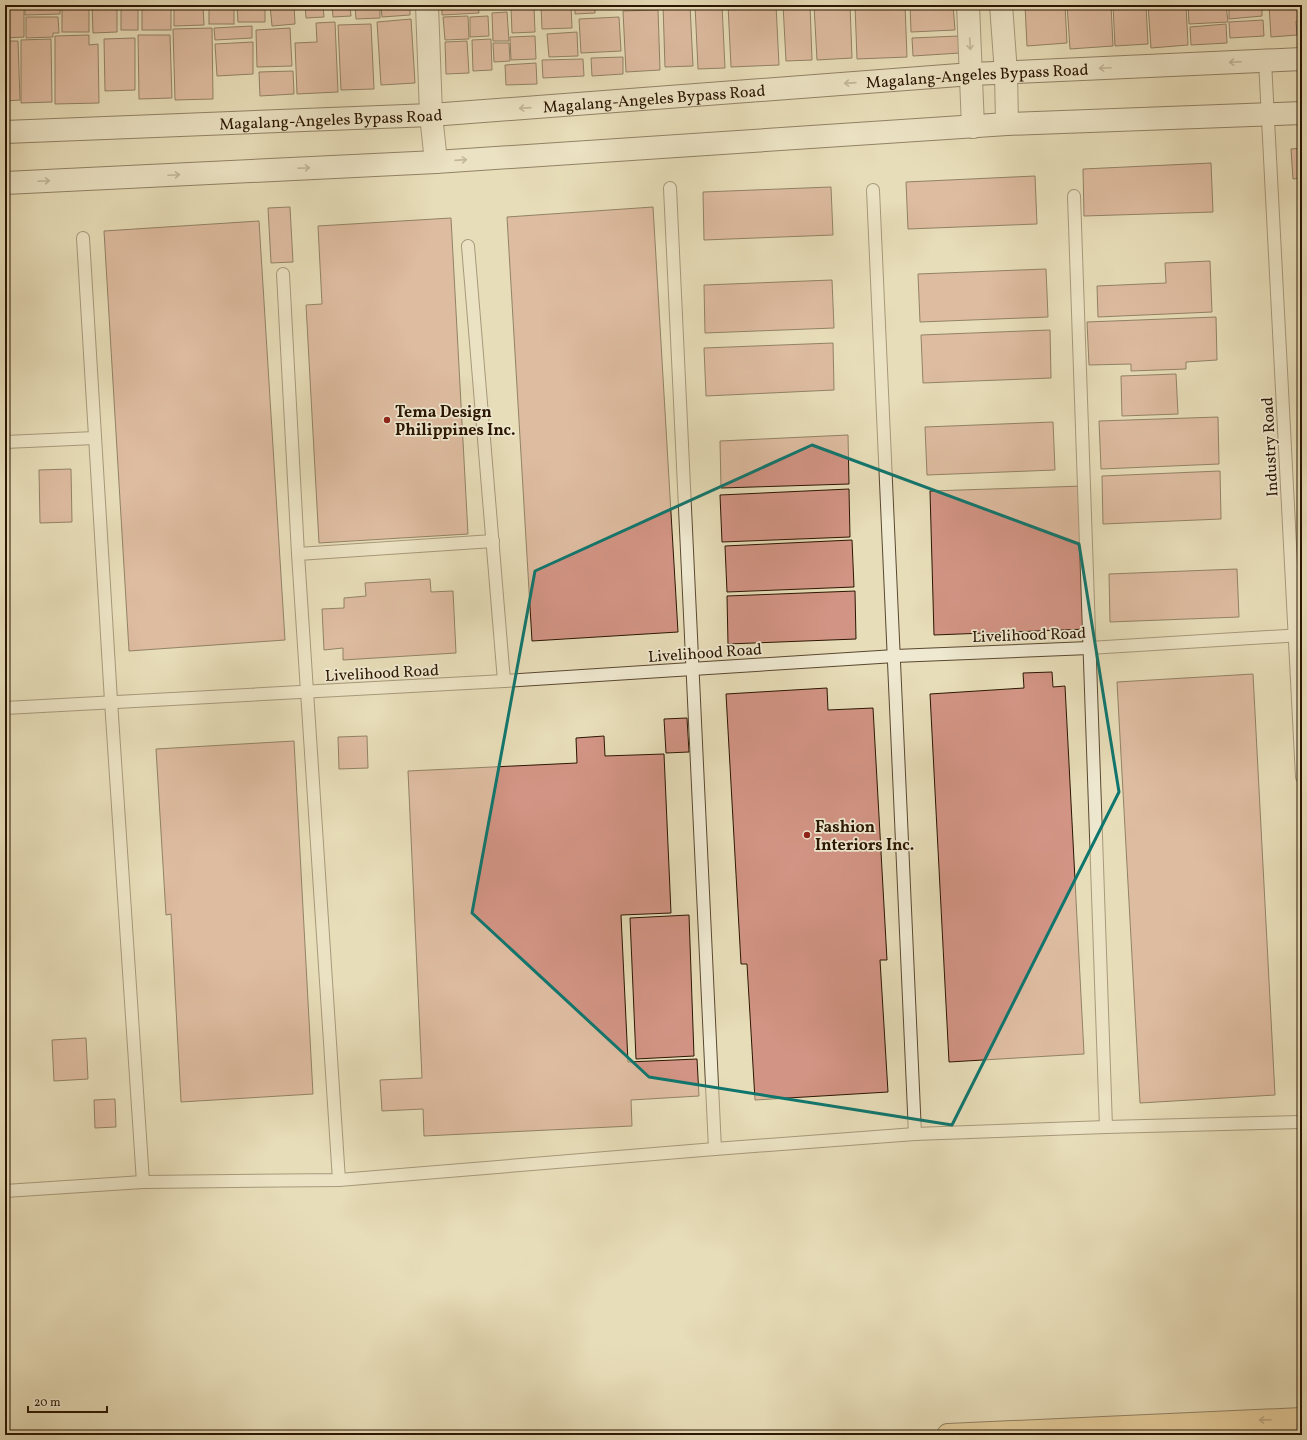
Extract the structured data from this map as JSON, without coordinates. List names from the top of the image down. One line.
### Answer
{"streets":{"street":["Magalang-Angeles Bypass Road"],"lane":["Industry Road","Livelihood Road"]},"crossings":[["Magalang-Angeles Bypass Road","Industry Road"],["Industry Road","Livelihood Road"]],"places":["Tema Design Philippines Inc.","Fashion Interiors Inc."],"scale_bar":"20 m"}
